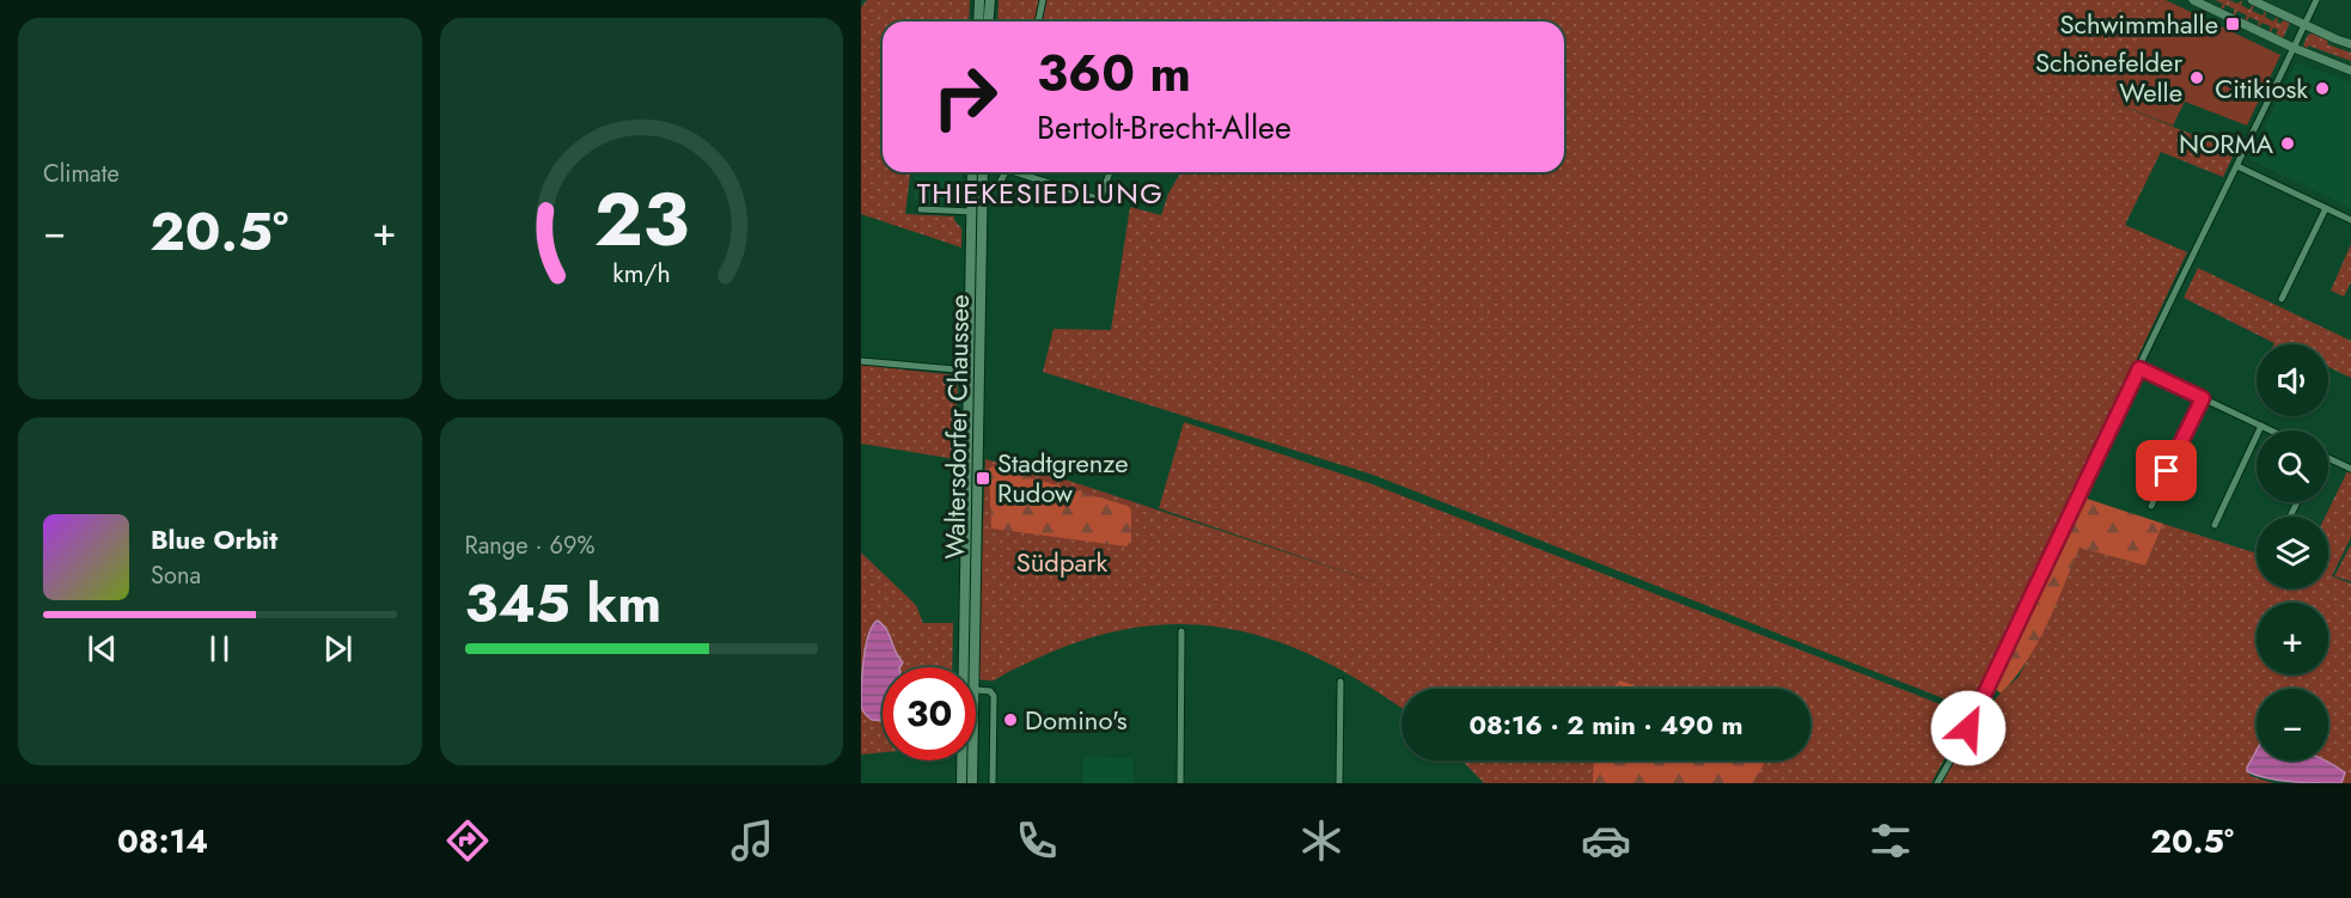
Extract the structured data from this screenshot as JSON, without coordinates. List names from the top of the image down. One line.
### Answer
{"streets":{"main road":["Waltersdorfer Chaussee"]},"districts":["THIEKESIEDLUNG"],"parks":["Südpark"],"places":{"transit":["Schwimmhalle","Stadtgrenze Rudow"],"other":["Schönefelder Welle","Citikiosk","NORMA","Domino's"]},"page":{"tile":["Climate",["Range · 69%","345 km"]],"turn":["360 m","Bertolt-Brecht-Allee"],"heat":["−","20.5°","+"],"map_buttons":["+","−"],"song":["Blue Orbit","Sona"],"limit":"30","trip":"08:16 · 2 min · 490 m","tabs":["08:14","20.5°"],"gauge":["23","km/h"]}}
